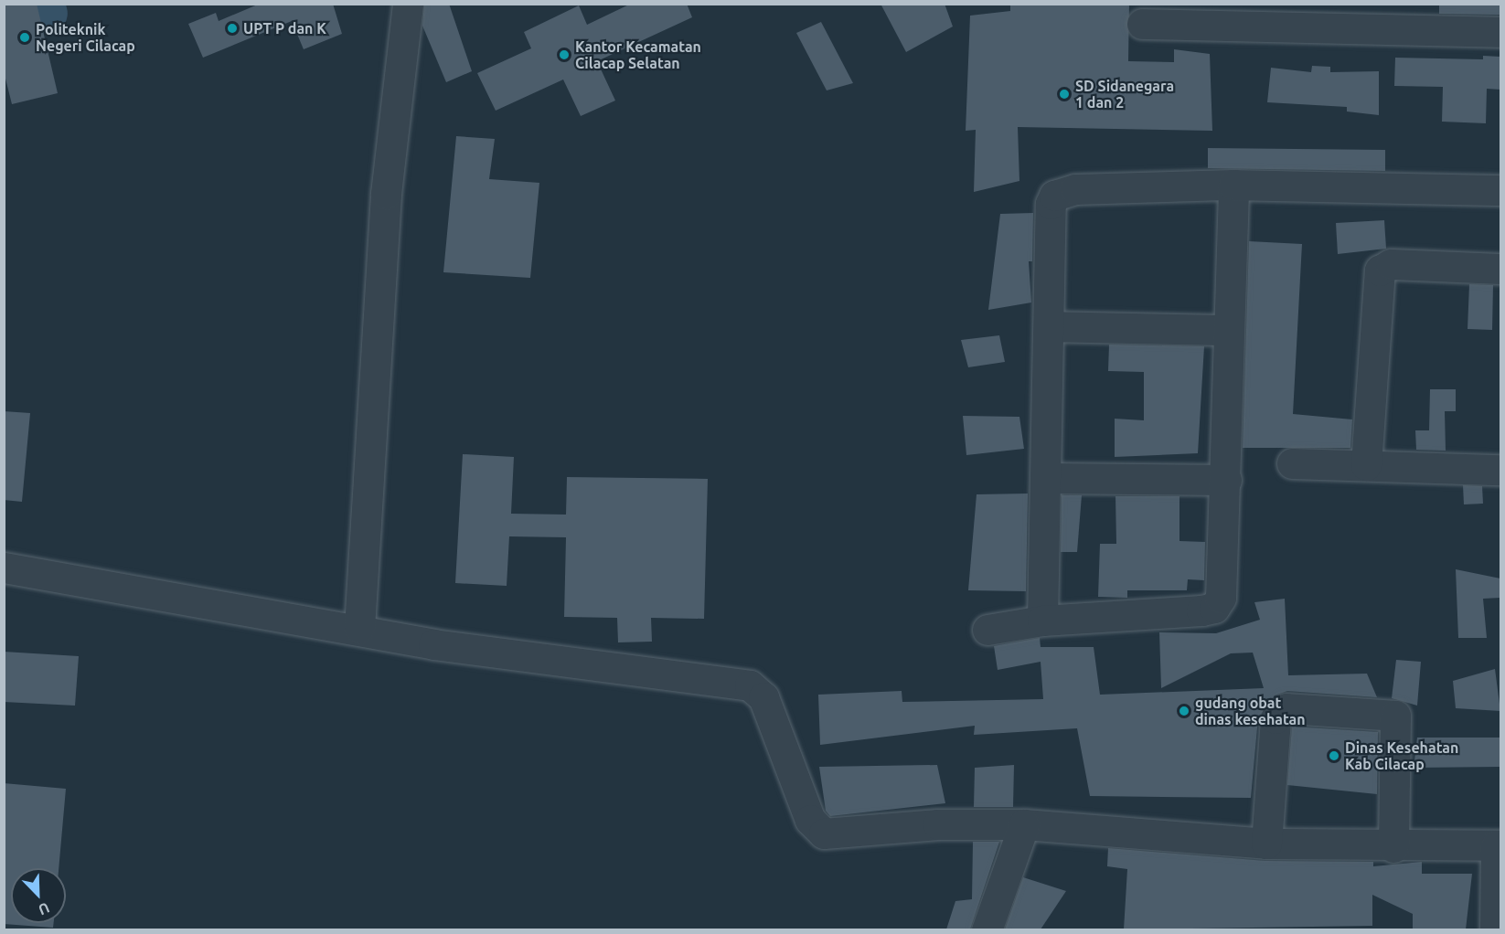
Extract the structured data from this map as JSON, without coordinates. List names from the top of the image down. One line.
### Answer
{"places":["UPT P dan K","Politeknik Negeri Cilacap","Kantor Kecamatan Cilacap Selatan","SD Sidanegara 1 dan 2","gudang obat dinas kesehatan","Dinas Kesehatan Kab Cilacap"],"north":"bottom right"}
